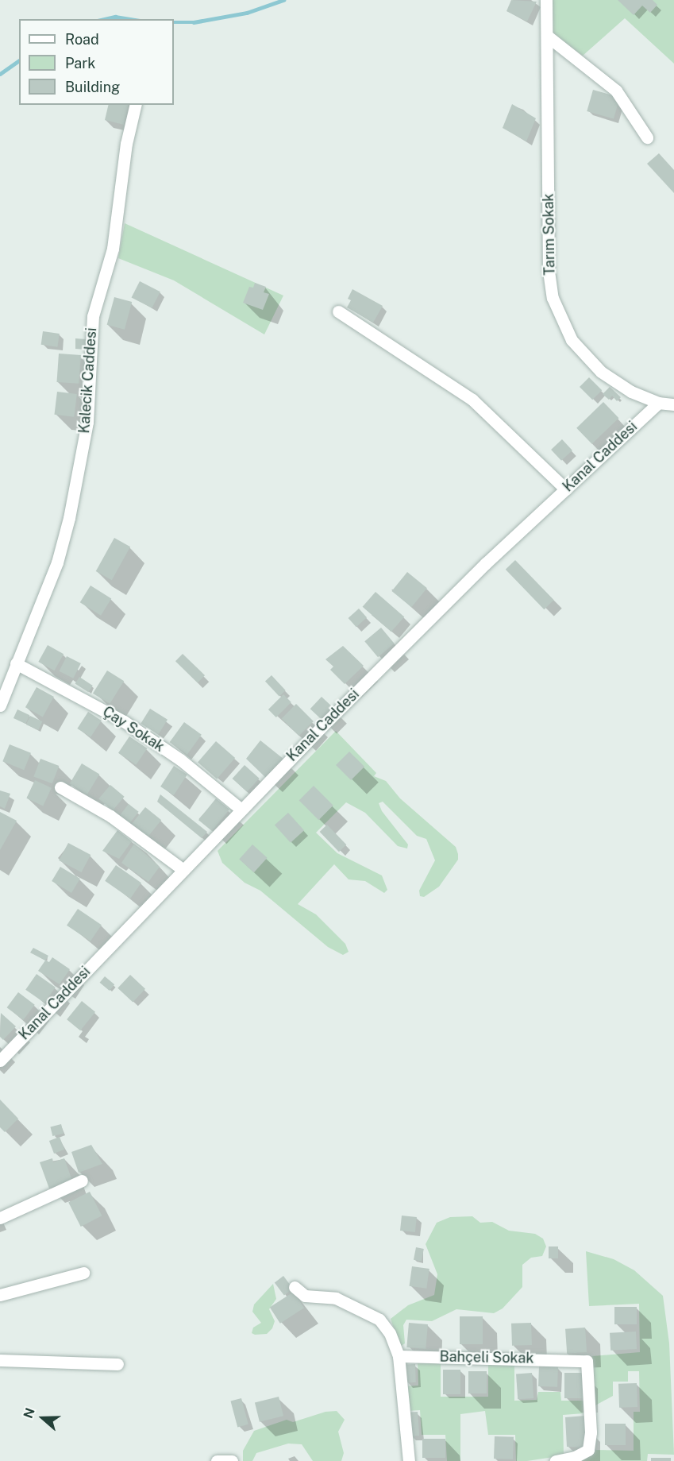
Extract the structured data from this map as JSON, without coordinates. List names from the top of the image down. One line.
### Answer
{"streets":{"street":["Tarım Sokak","Kalecik Caddesi","Kanal Caddesi","Çay Sokak","Bahçeli Sokak"]},"crossings":[["Tarım Sokak","Kanal Caddesi"],["Kalecik Caddesi","Çay Sokak"],["Kanal Caddesi","Çay Sokak"]],"legend":["Road","Park","Building"],"north":"left"}
